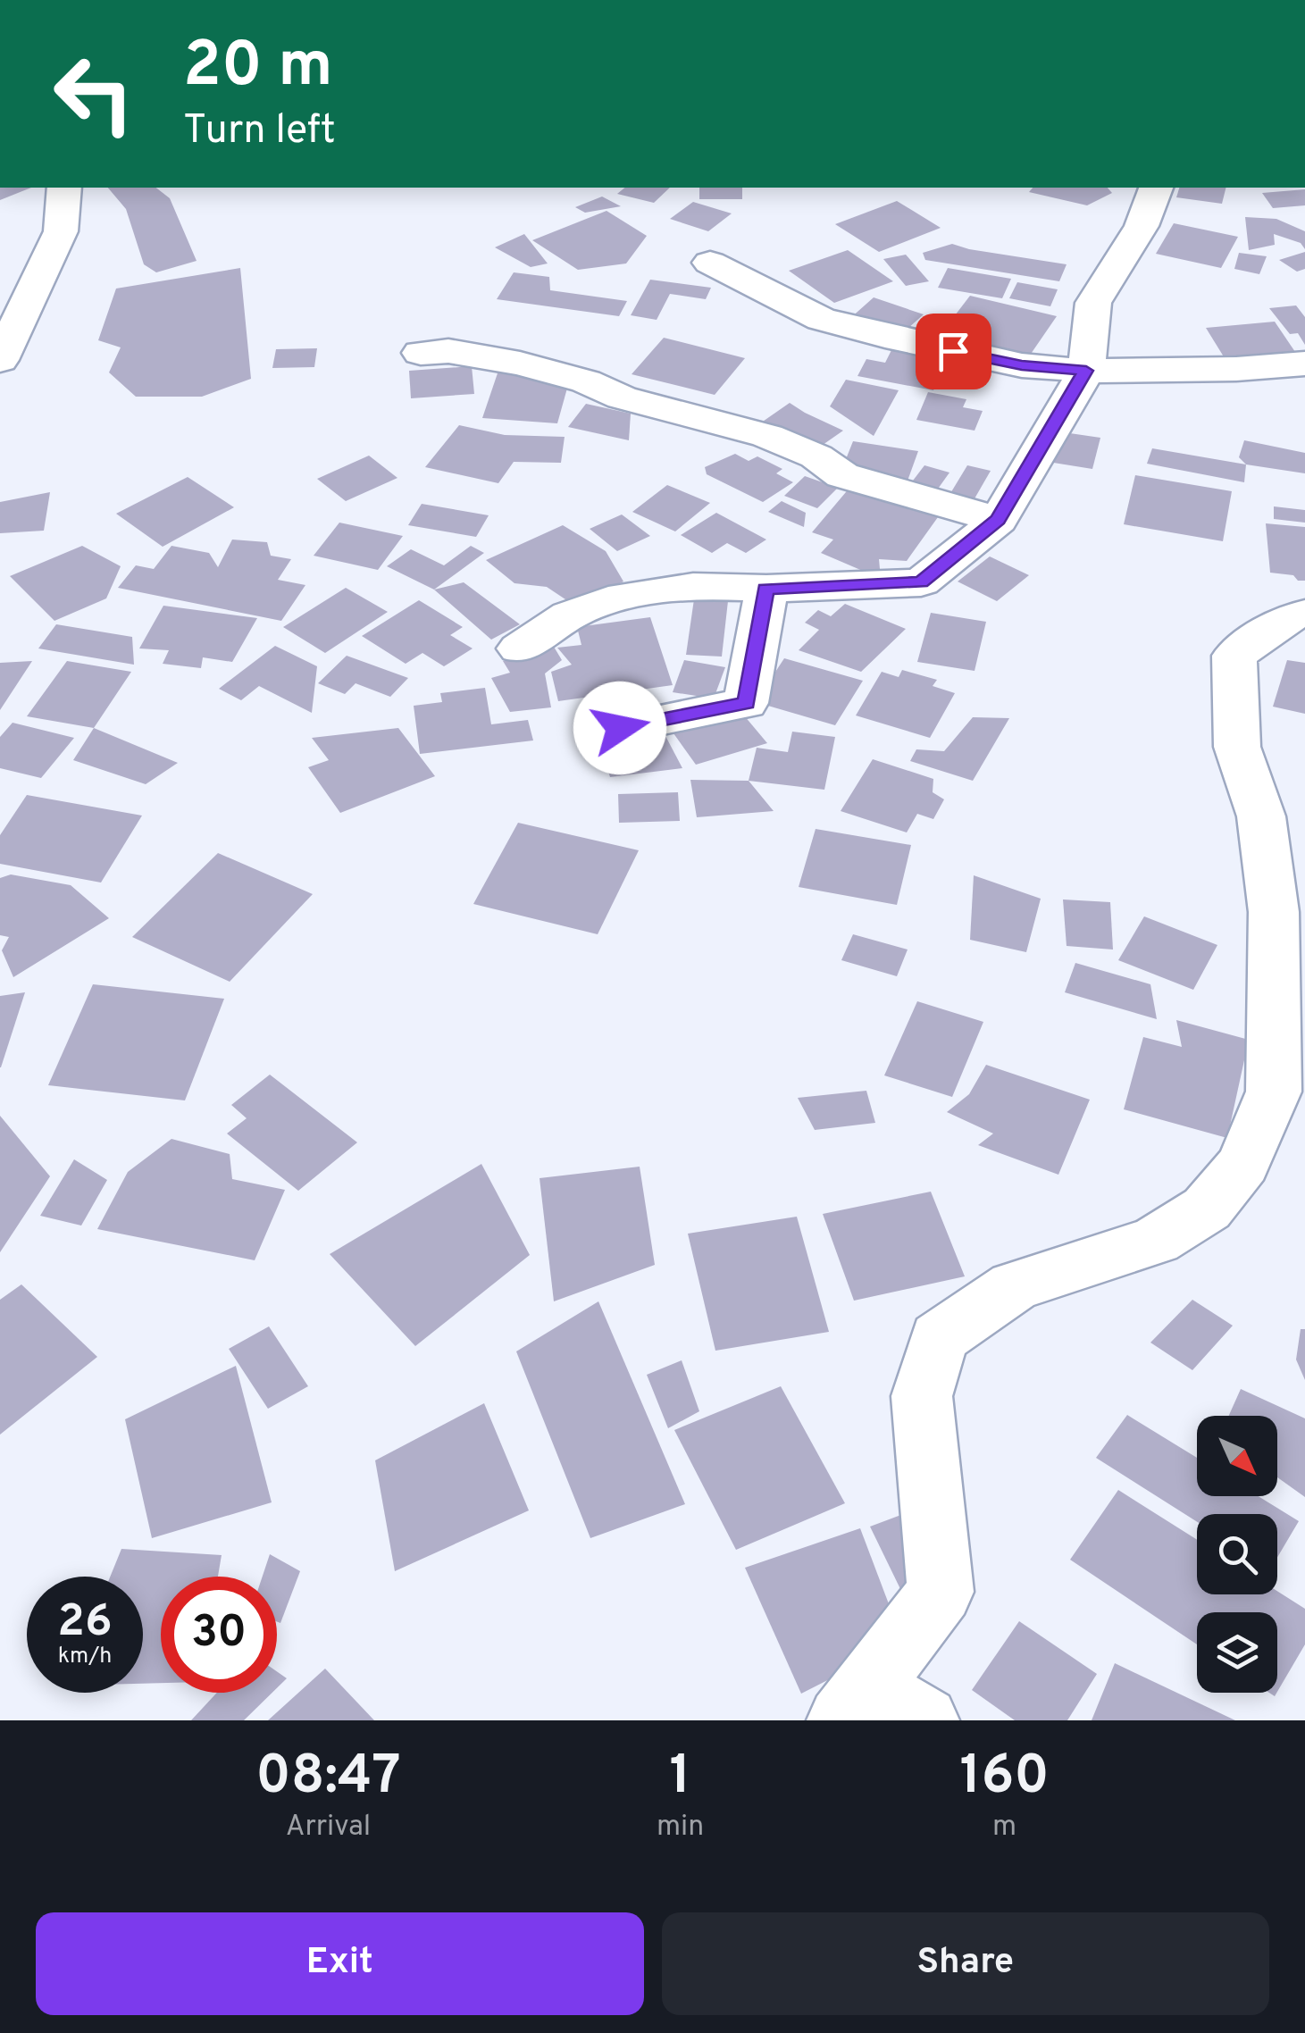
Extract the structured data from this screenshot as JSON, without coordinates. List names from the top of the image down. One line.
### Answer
{"north":"bottom right","page":{"turn":["20 m","Turn left"],"speed":"26 km/h","limit":"30","eta":["08:47","Arrival","1","min","160","m"],"buttons":["Exit","Share"]}}
